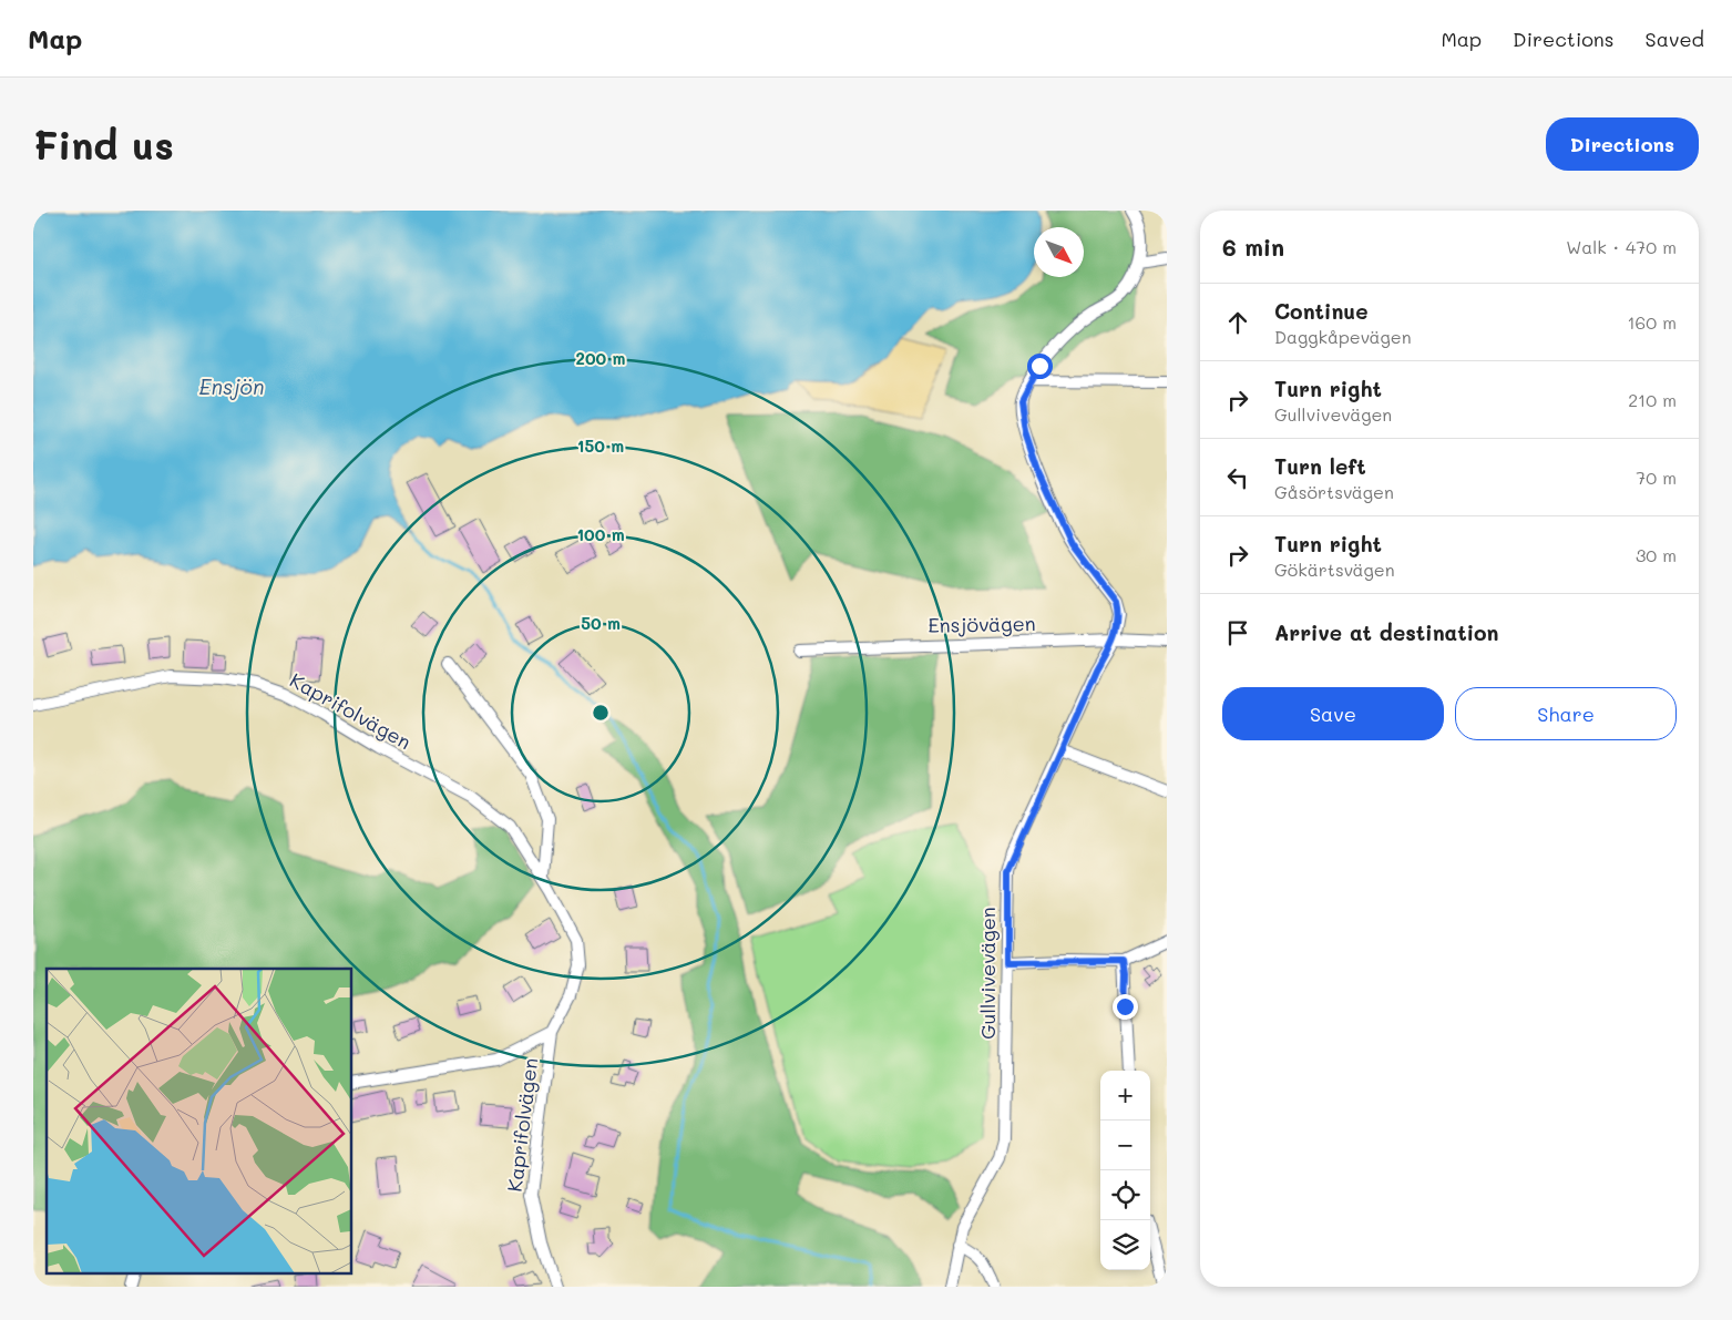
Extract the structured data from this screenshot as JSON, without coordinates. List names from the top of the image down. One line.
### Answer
{"streets":{"street":["Ensjövägen","Kaprifolvägen","Gullvivevägen"]},"crossings":[["Ensjövägen","Gullvivevägen"]],"water":["Ensjön"],"north":"bottom right","page":{"header":"Map","nav":["Map","Directions","Saved"],"buttons":["Directions",["Save","Share"]],"title":"Find us","heading":["6 min","Walk · 470 m"],"list":[["Continue","Daggkåpevägen","160 m"],["Turn right","Gullvivevägen","210 m"],["Turn left","Gåsörtsvägen","70 m"],["Turn right","Gökärtsvägen","30 m"],"Arrive at destination"],"map_buttons":["+","−"]},"rings":["200 m","150 m","100 m","50 m"]}
